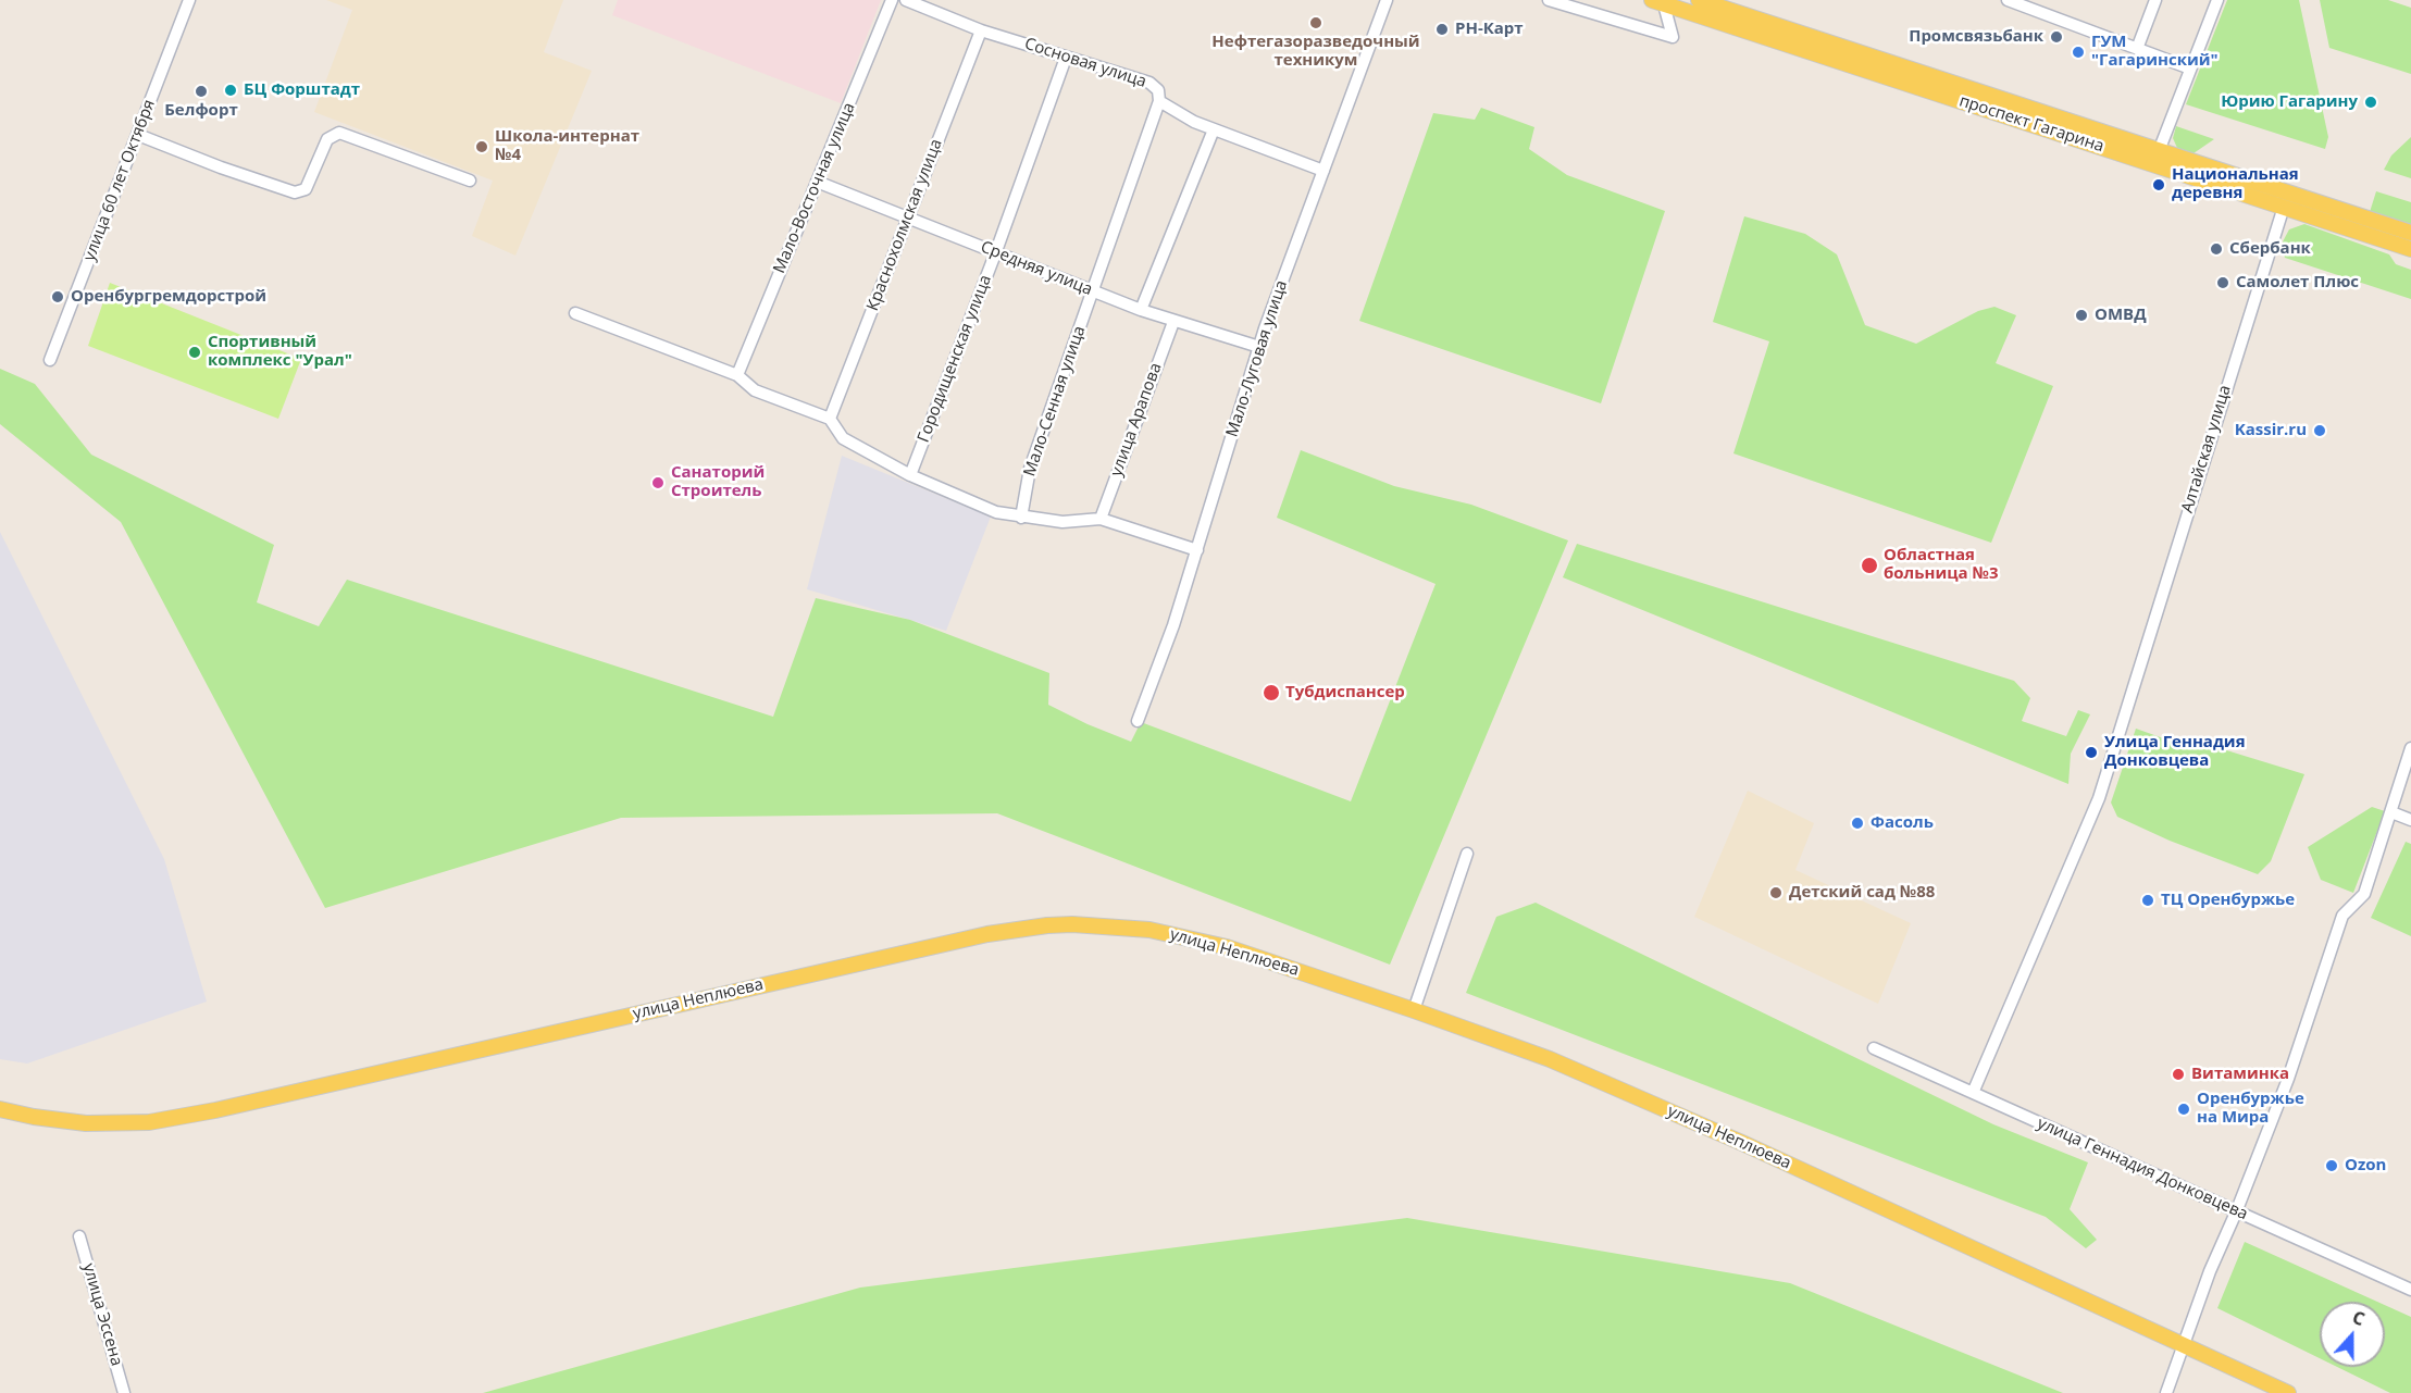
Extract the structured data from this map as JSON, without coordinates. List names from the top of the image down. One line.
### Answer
{"streets":{"main road":["проспект Гагарина","улица Неплюева"],"street":["Сосновая улица","улица 60 лет Октября","Мало-Восточная улица","Краснохолмская улица","Средняя улица","Городищенская улица","Мало-Луговая улица","Мало-Сенная улица","улица Арапова","Алтайская улица","улица Геннадия Донковцева","улица Эссена"]},"crossings":[["Сосновая улица","Краснохолмская улица"],["Сосновая улица","Городищенская улица"],["Сосновая улица","Мало-Луговая улица"],["Сосновая улица","Мало-Сенная улица"],["проспект Гагарина","Алтайская улица"],["Мало-Восточная улица","Средняя улица"],["Краснохолмская улица","Средняя улица"],["Средняя улица","Городищенская улица"],["Средняя улица","Мало-Луговая улица"],["Средняя улица","Мало-Сенная улица"],["Средняя улица","улица Арапова"],["Алтайская улица","улица Геннадия Донковцева"]],"places":["Нефтегазоразведочный техникум","РН-Карт","Промсвязьбанк","ГУМ \"Гагаринский\"","БЦ Форштадт","Белфорт","Юрию Гагарину","Школа-интернат №4","Национальная деревня","Сбербанк","Самолет Плюс","Оренбургремдорстрой","ОМВД","Спортивный комплекс \"Урал\"","Kassir.ru","Санаторий Строитель","Областная больница №3","Тубдиспансер","Улица Геннадия Донковцева","Фасоль","Детский сад №88","ТЦ Оренбуржье","Витаминка","Оренбуржье на Мира","Ozon"],"north":"top"}
